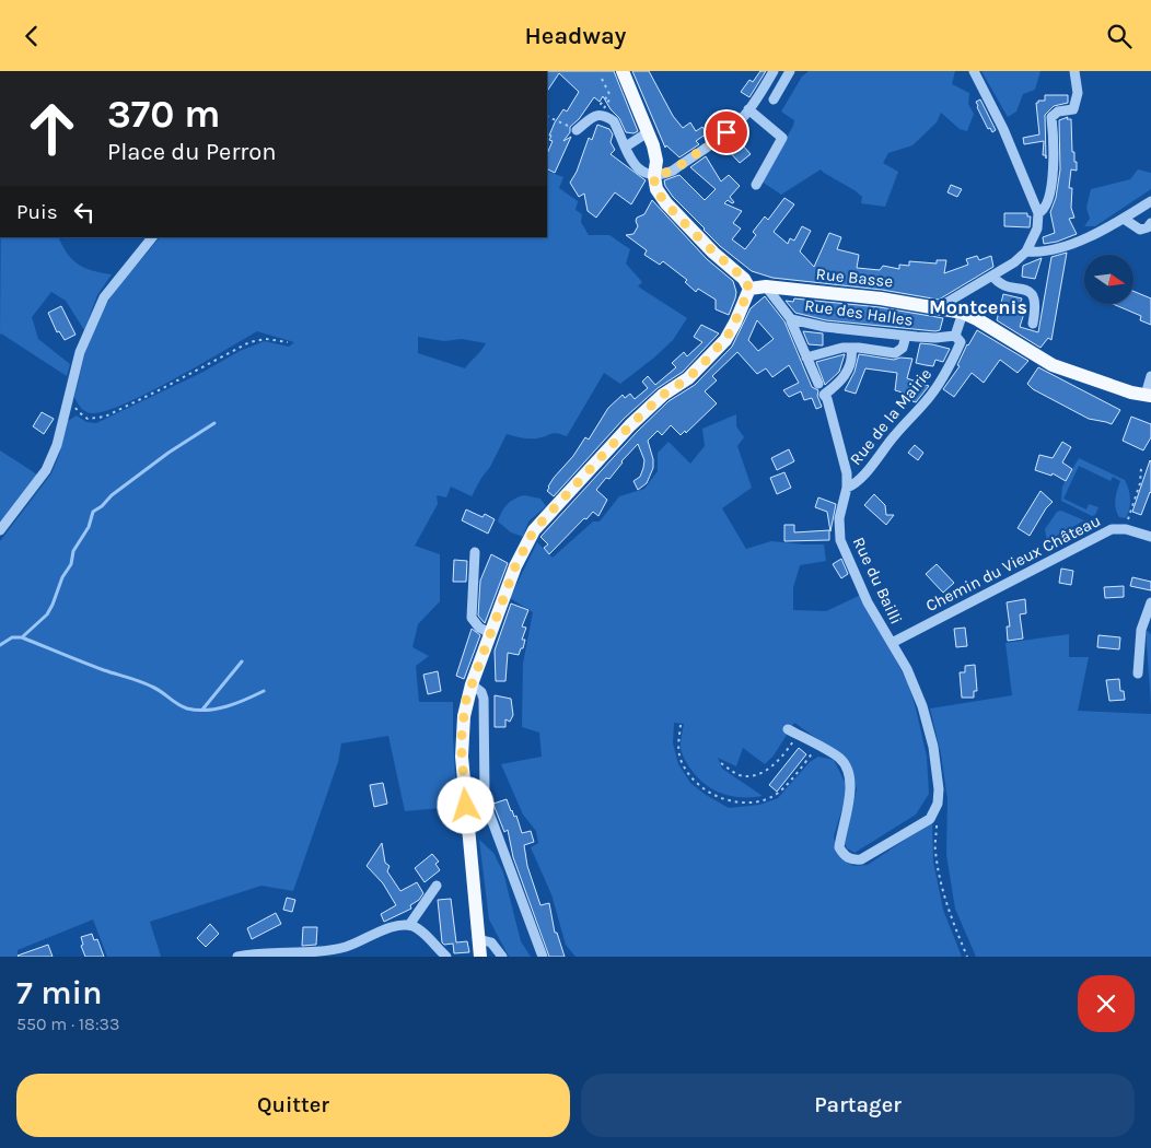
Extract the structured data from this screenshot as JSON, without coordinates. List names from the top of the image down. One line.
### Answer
{"streets":{"main road":["Rue Basse"],"street":["Rue des Halles","Rue de la Mairie","Chemin du Vieux Château","Rue du Bailli"]},"crossings":[["Rue des Halles","Rue de la Mairie"],["Rue de la Mairie","Rue du Bailli"],["Chemin du Vieux Château","Rue du Bailli"]],"districts":["Montcenis"],"north":"right","page":{"header":"Headway","turn":["370 m","Place du Perron"],"then":"Puis","heading":["7 min","550 m · 18:33"],"buttons":["Quitter","Partager"]}}
